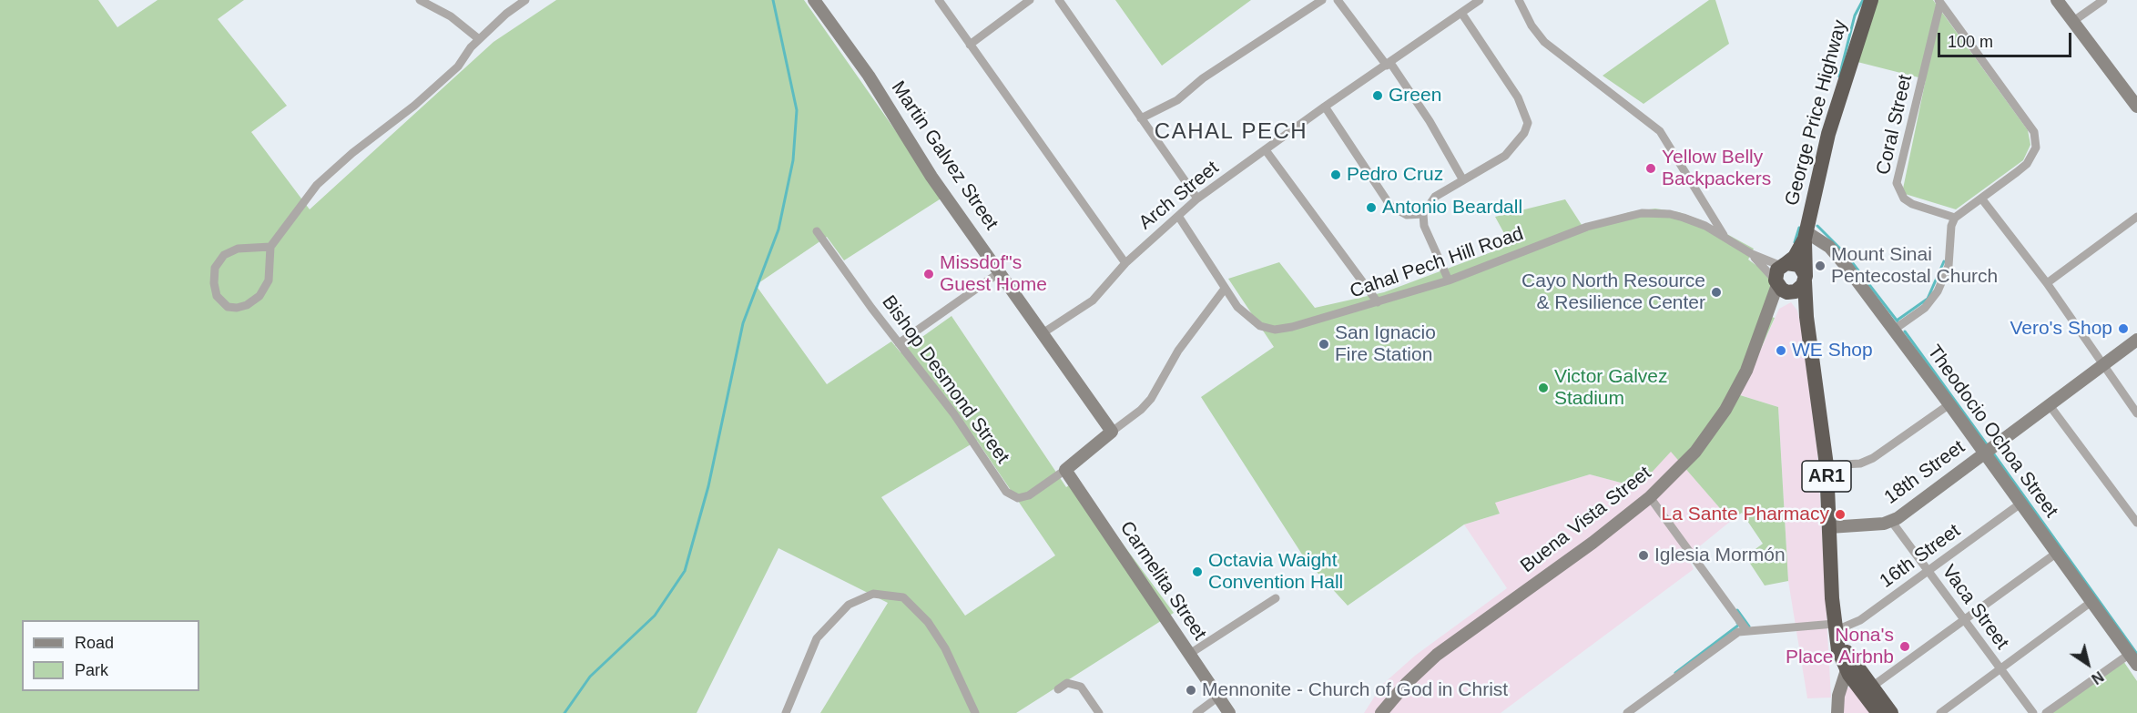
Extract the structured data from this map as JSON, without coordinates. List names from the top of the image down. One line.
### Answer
{"streets":{"highway":["George Price Highway","AR1"],"street":["Coral Street","Martin Galvez Street","Arch Street","Cahal Pech Hill Road","Bishop Desmond Street","Theodocio Ochoa Street","18th Street","Buena Vista Street","16th Street","Carmelita Street","Vaca Street"]},"crossings":[["George Price Highway","Cahal Pech Hill Road"],["George Price Highway","Theodocio Ochoa Street"],["George Price Highway","AR1"],["George Price Highway","Buena Vista Street"],["Martin Galvez Street","Arch Street"],["Arch Street","Cahal Pech Hill Road"],["Cahal Pech Hill Road","AR1"],["Cahal Pech Hill Road","Buena Vista Street"],["Bishop Desmond Street","Carmelita Street"],["Theodocio Ochoa Street","18th Street"],["Theodocio Ochoa Street","16th Street"],["18th Street","AR1"],["18th Street","Vaca Street"],["AR1","Buena Vista Street"],["AR1","16th Street"],["16th Street","Vaca Street"]],"districts":["CAHAL PECH"],"places":["Green","Yellow Belly Backpackers","Pedro Cruz","Antonio Beardall","Mount Sinai Pentecostal Church","Missdof\"s Guest Home","Cayo North Resource & Resilience Center","Vero's Shop","San Ignacio Fire Station","WE Shop","Victor Galvez Stadium","La Sante Pharmacy","Iglesia Mormón","Octavia Waight Convention Hall","Nona's Place Airbnb","Mennonite - Church of God in Christ"],"legend":["Road","Park"],"scale_bar":"100 m","north":"bottom right"}
